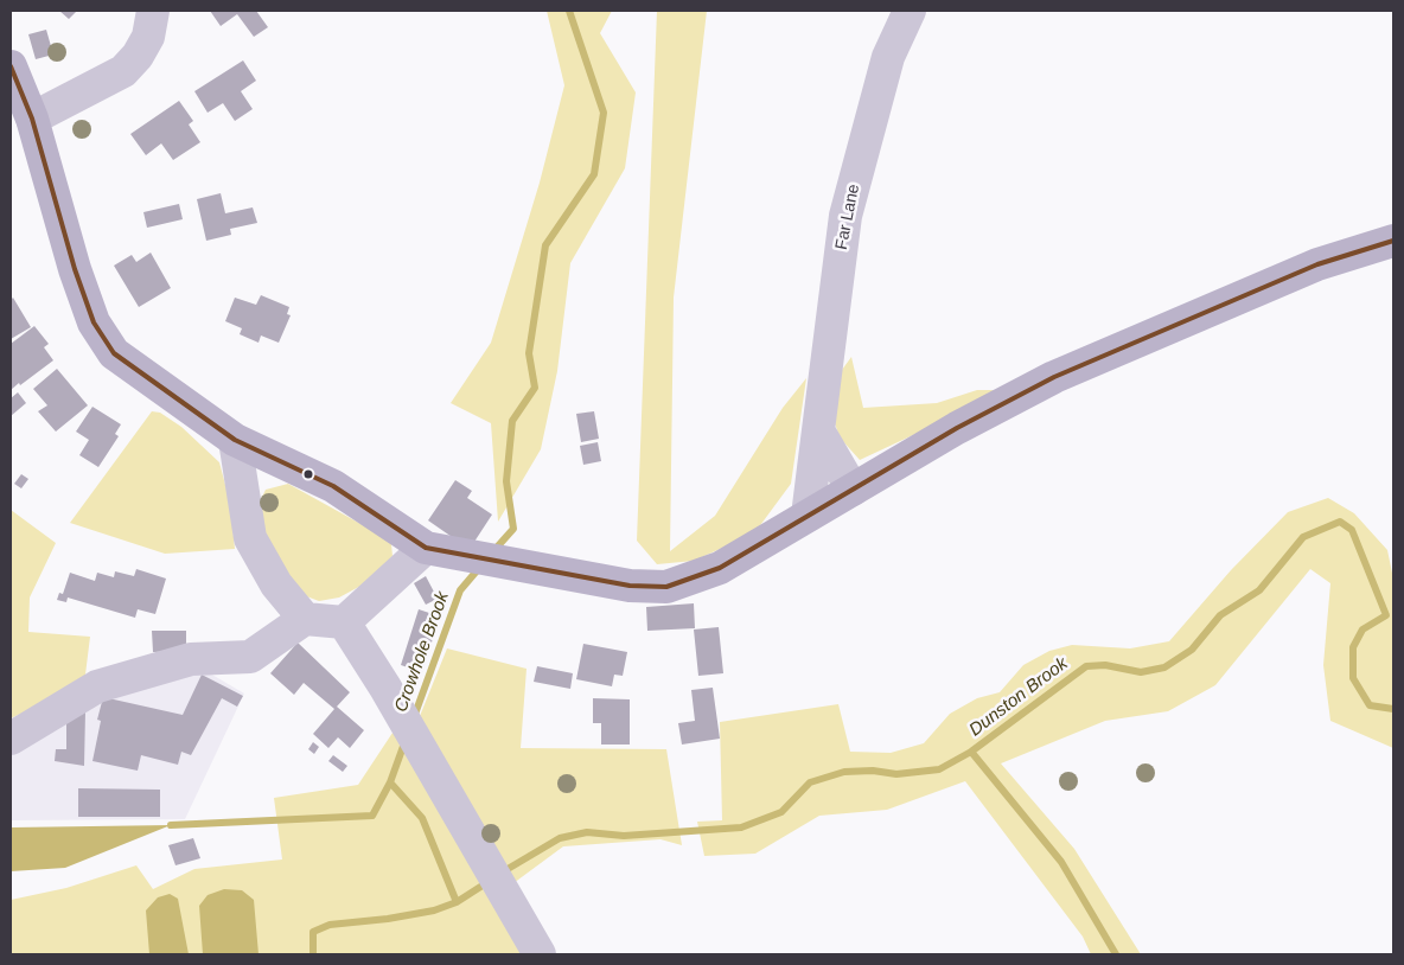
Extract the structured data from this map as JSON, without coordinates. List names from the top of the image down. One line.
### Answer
{"streets":{"street":["Far Lane"]},"water":["Crowhole Brook","Dunston Brook"]}
